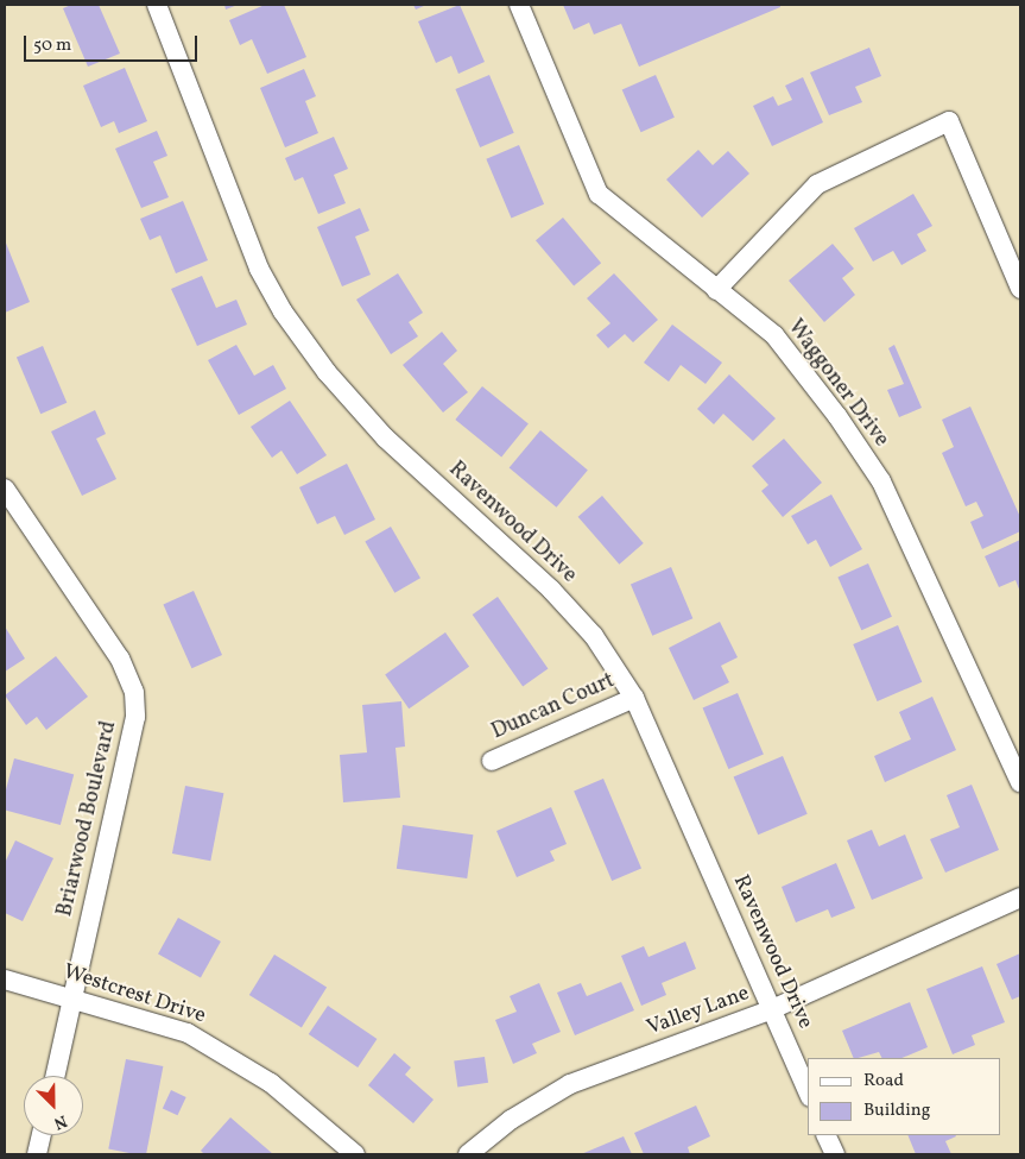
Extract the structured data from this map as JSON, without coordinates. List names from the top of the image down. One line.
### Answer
{"streets":{"street":["Waggoner Drive","Ravenwood Drive","Duncan Court","Briarwood Boulevard","Westcrest Drive","Valley Lane"]},"crossings":[["Ravenwood Drive","Duncan Court"],["Ravenwood Drive","Valley Lane"],["Briarwood Boulevard","Westcrest Drive"]],"legend":["Road","Building"],"scale_bar":"50 m","north":"bottom right"}
